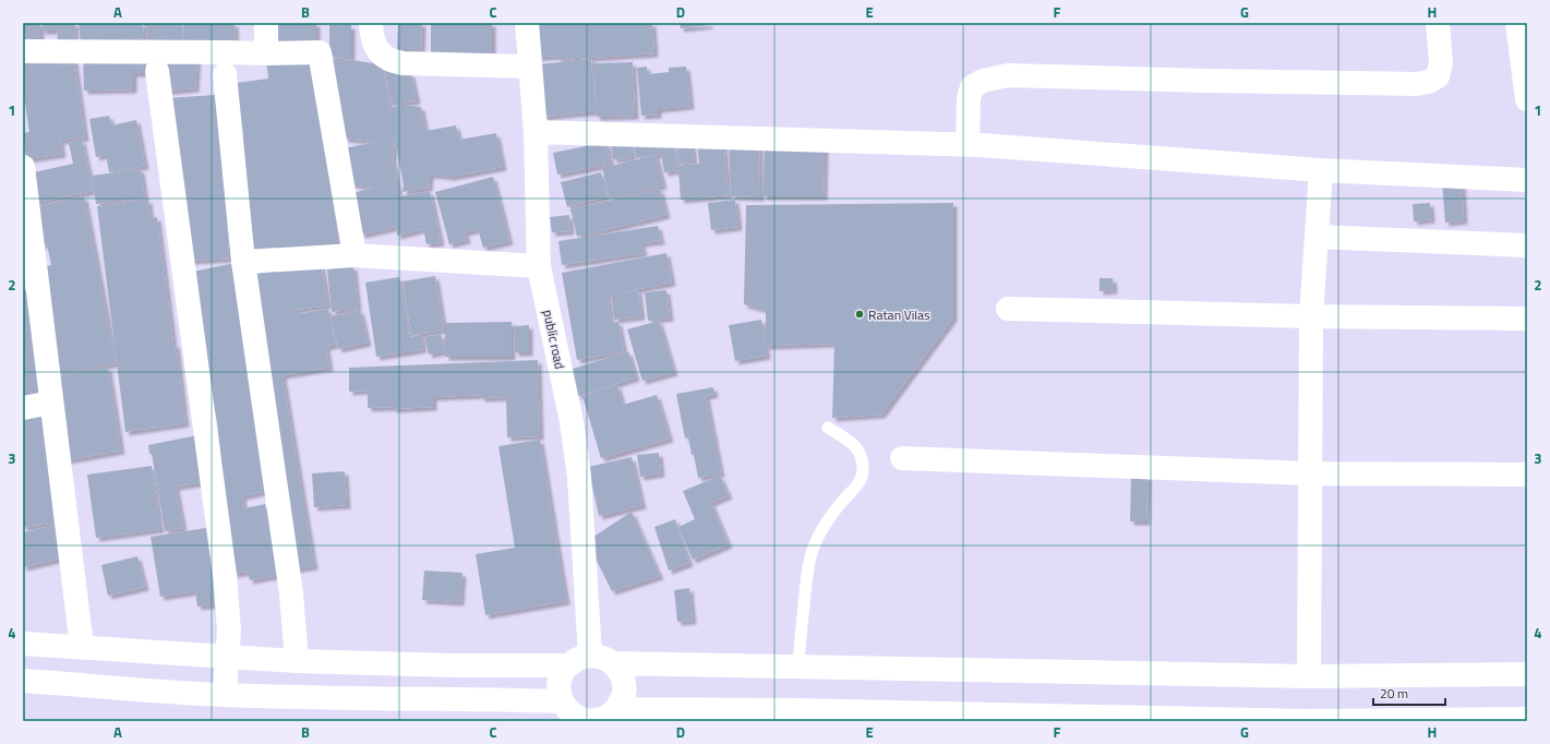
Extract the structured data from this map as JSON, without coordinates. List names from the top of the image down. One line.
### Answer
{"streets":{"street":["public road"]},"places":["Ratan Vilas"],"scale_bar":"20 m","grid":{"columns":["A","B","C","D","E","F","G","H"],"rows":["1","2","3","4"]}}
